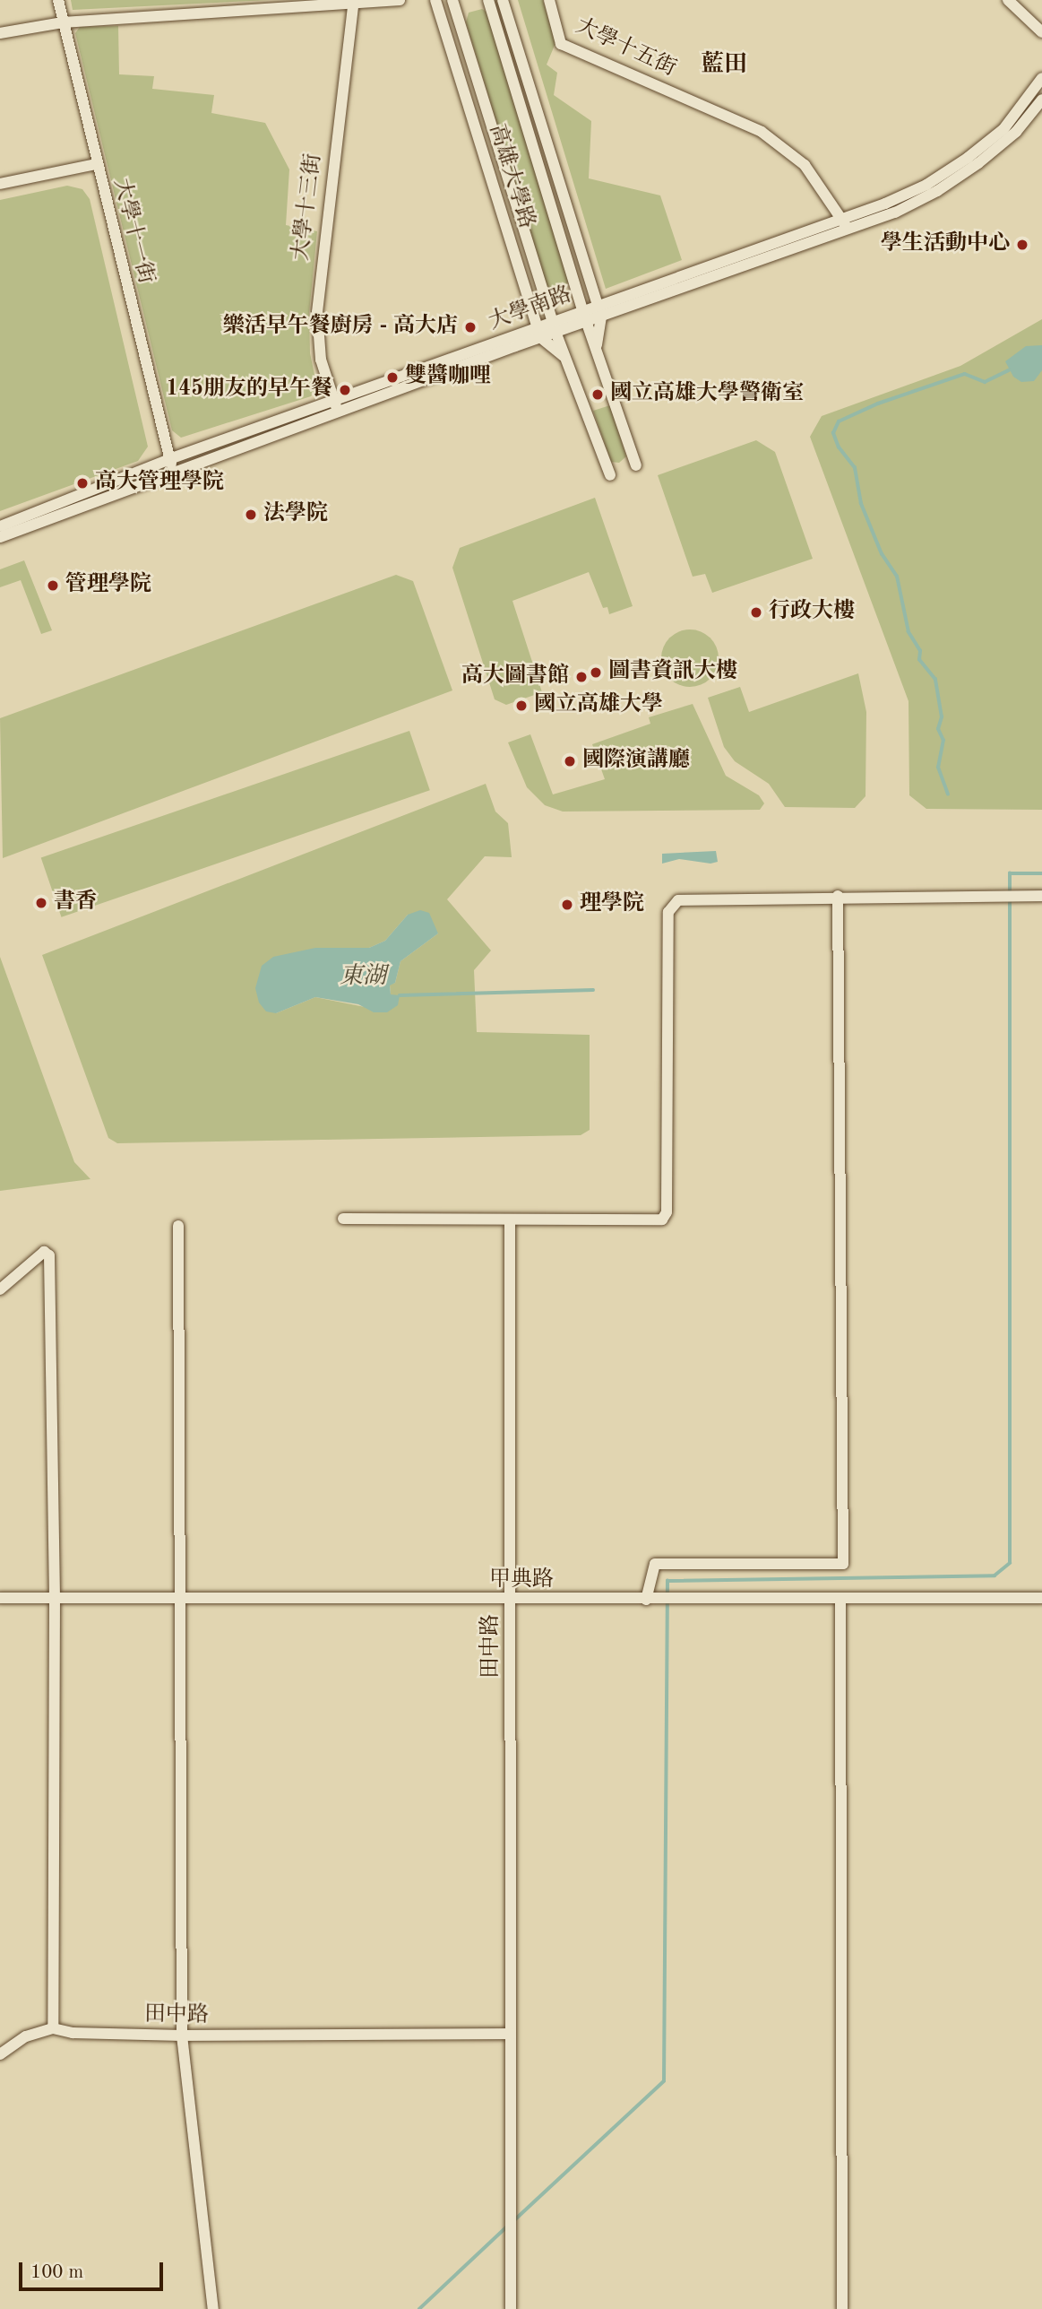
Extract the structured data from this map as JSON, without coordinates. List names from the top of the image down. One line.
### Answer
{"streets":{"street":["大學十五街","高雄大學路","大學十三街","大學十一街","大學南路","甲典路","田中路"]},"crossings":[["大學十五街","大學南路"],["高雄大學路","大學南路"],["大學十三街","大學南路"],["大學十一街","大學南路"],["甲典路","田中路"]],"districts":["藍田"],"water":["東湖"],"places":["學生活動中心","樂活早午餐廚房 - 高大店","雙醬咖哩","145朋友的早午餐","國立高雄大學警衛室","高大管理學院","法學院","管理學院","行政大樓","圖書資訊大樓","高大圖書館","國立高雄大學","國際演講廳","書香","理學院"],"scale_bar":"100 m"}
